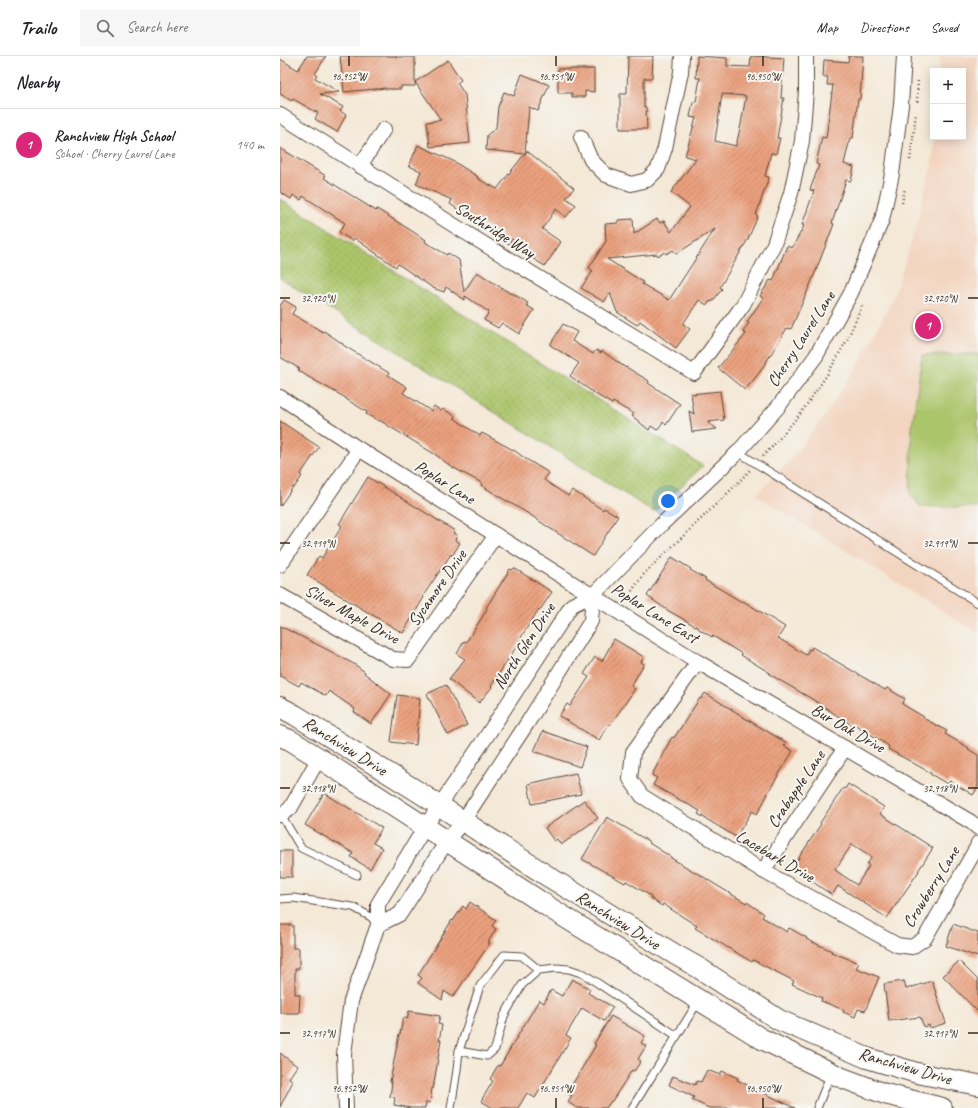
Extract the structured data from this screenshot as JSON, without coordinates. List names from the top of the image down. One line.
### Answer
{"streets":{"street":["Southridge Way","Cherry Laurel Lane","Poplar Lane","Sycamore Drive","Poplar Lane East","Silver Maple Drive","North Glen Drive","Bur Oak Drive","Ranchview Drive","Crabapple Lane","Lacebark Drive","Crowberry Lane"]},"crossings":[["Cherry Laurel Lane","Poplar Lane"],["Cherry Laurel Lane","Poplar Lane East"],["Cherry Laurel Lane","North Glen Drive"],["Poplar Lane","Sycamore Drive"],["Poplar Lane","Poplar Lane East"],["Poplar Lane","North Glen Drive"],["Sycamore Drive","Silver Maple Drive"],["Poplar Lane East","North Glen Drive"],["Poplar Lane East","Bur Oak Drive"],["Poplar Lane East","Lacebark Drive"],["North Glen Drive","Ranchview Drive"],["Bur Oak Drive","Crabapple Lane"],["Bur Oak Drive","Lacebark Drive"],["Crabapple Lane","Lacebark Drive"],["Lacebark Drive","Crowberry Lane"]],"page":{"header":"Trailo","search":"Search here","nav":["Map","Directions","Saved"],"heading":"Nearby","map_buttons":["+","−"],"list":[{"mark":"1","name":"Ranchview High School","note":"School · Cherry Laurel Lane","value":"140 m"}],"pins":"1"},"coordinates":["96.952°W","96.951°W","96.950°W","32.920°N","32.919°N","32.918°N","32.917°N"]}
